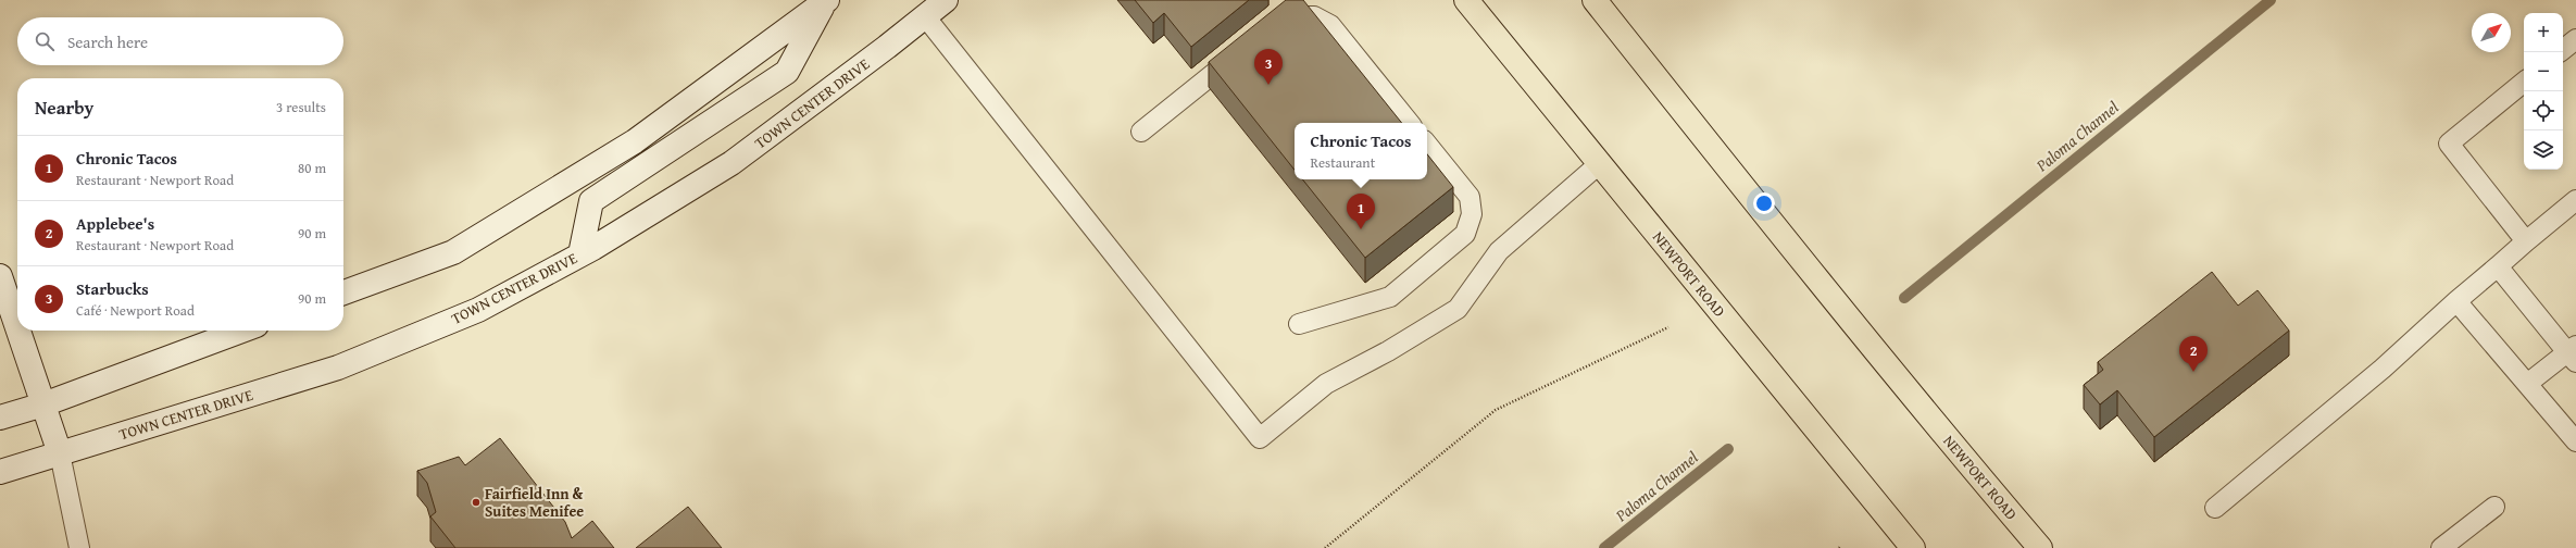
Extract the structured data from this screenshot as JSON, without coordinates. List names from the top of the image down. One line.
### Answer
{"streets":{"main road":["NEWPORT ROAD"],"street":["TOWN CENTER DRIVE"]},"water":["Paloma Channel"],"places":["Fairfield Inn & Suites Menifee"],"north":"top right","page":{"map_buttons":["+","−"],"search":"Search here","pins":["3","1","2"],"heading":["Nearby","3 results"],"popup":["Chronic Tacos","Restaurant"],"list":[{"mark":"1","name":"Chronic Tacos","note":"Restaurant · Newport Road","value":"80 m"},{"mark":"2","name":"Applebee's","note":"Restaurant · Newport Road","value":"90 m"},{"mark":"3","name":"Starbucks","note":"Café · Newport Road","value":"90 m"}]}}
